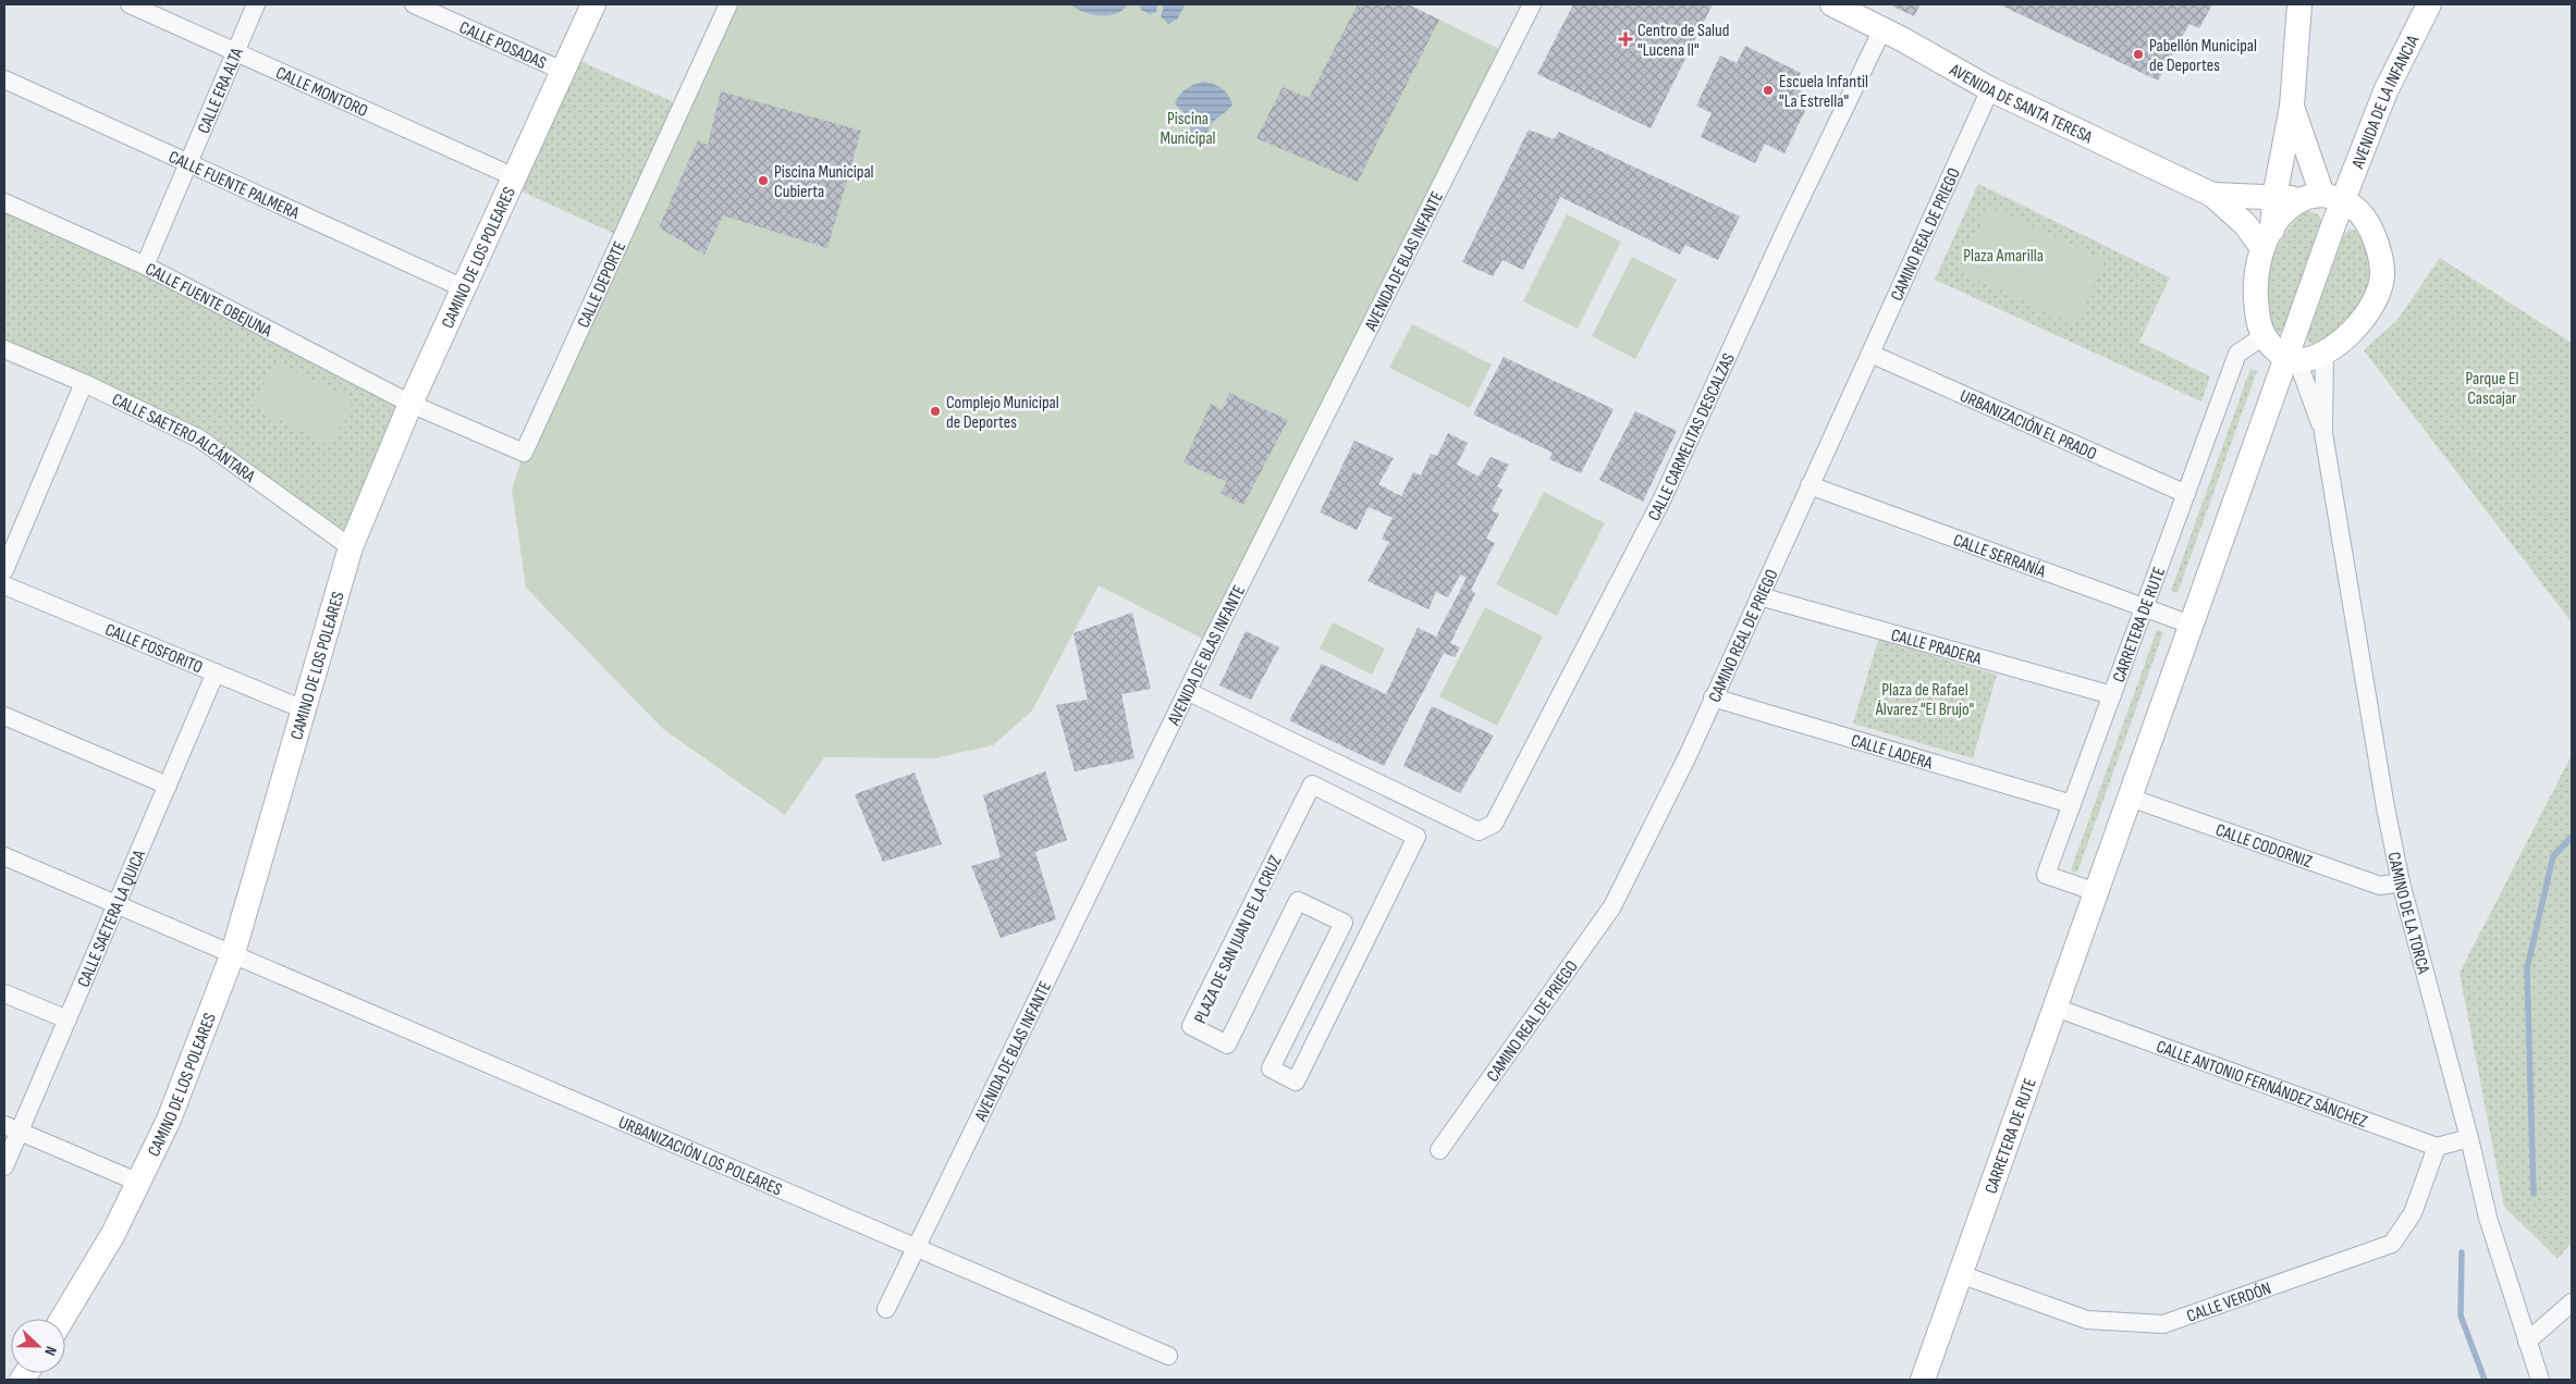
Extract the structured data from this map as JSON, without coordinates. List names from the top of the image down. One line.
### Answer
{"streets":{"street":["CALLE POSADAS","CALLE ERA ALTA","CALLE MONTORO","AVENIDA DE LA INFANCIA","AVENIDA DE SANTA TERESA","CALLE FUENTE PALMERA","CAMINO REAL DE PRIEGO","CAMINO DE LOS POLEARES","AVENIDA DE BLAS INFANTE","CALLE DEPORTE","CALLE FUENTE OBEJUNA","URBANIZACIÓN EL PRADO","CALLE CARMELITAS DESCALZAS","CALLE SAETERO ALCÁNTARA","CALLE SERRANÍA","CARRETERA DE RUTE","CALLE PRADERA","CALLE FOSFORITO","CALLE LADERA","CALLE CODORNIZ","CAMINO DE LA TORCA","CALLE SAETERA LA QUICA","PLAZA DE SAN JUAN DE LA CRUZ","CALLE ANTONIO FERNÁNDEZ SÁNCHEZ","URBANIZACIÓN LOS POLEARES","CALLE VERDÓN"]},"crossings":[["CALLE POSADAS","CAMINO DE LOS POLEARES"],["CALLE ERA ALTA","CALLE MONTORO"],["CALLE ERA ALTA","CALLE FUENTE PALMERA"],["CALLE ERA ALTA","CALLE FUENTE OBEJUNA"],["CALLE MONTORO","CAMINO DE LOS POLEARES"],["AVENIDA DE LA INFANCIA","AVENIDA DE SANTA TERESA"],["AVENIDA DE LA INFANCIA","CARRETERA DE RUTE"],["AVENIDA DE LA INFANCIA","CAMINO DE LA TORCA"],["AVENIDA DE SANTA TERESA","CAMINO REAL DE PRIEGO"],["AVENIDA DE SANTA TERESA","CALLE CARMELITAS DESCALZAS"],["CALLE FUENTE PALMERA","CAMINO DE LOS POLEARES"],["CAMINO REAL DE PRIEGO","URBANIZACIÓN EL PRADO"],["CAMINO REAL DE PRIEGO","CALLE SERRANÍA"],["CAMINO REAL DE PRIEGO","CALLE PRADERA"],["CAMINO REAL DE PRIEGO","CALLE LADERA"],["CAMINO DE LOS POLEARES","CALLE DEPORTE"],["CAMINO DE LOS POLEARES","CALLE FUENTE OBEJUNA"],["CAMINO DE LOS POLEARES","CALLE SAETERO ALCÁNTARA"],["CAMINO DE LOS POLEARES","CALLE FOSFORITO"],["CAMINO DE LOS POLEARES","URBANIZACIÓN LOS POLEARES"],["AVENIDA DE BLAS INFANTE","CALLE CARMELITAS DESCALZAS"],["AVENIDA DE BLAS INFANTE","URBANIZACIÓN LOS POLEARES"],["CALLE DEPORTE","CALLE FUENTE OBEJUNA"],["URBANIZACIÓN EL PRADO","CARRETERA DE RUTE"],["CALLE SERRANÍA","CARRETERA DE RUTE"],["CARRETERA DE RUTE","CALLE PRADERA"],["CARRETERA DE RUTE","CALLE LADERA"],["CARRETERA DE RUTE","CALLE CODORNIZ"],["CARRETERA DE RUTE","CAMINO DE LA TORCA"],["CARRETERA DE RUTE","CALLE ANTONIO FERNÁNDEZ SÁNCHEZ"],["CARRETERA DE RUTE","CALLE VERDÓN"],["CALLE FOSFORITO","CALLE SAETERA LA QUICA"],["CALLE CODORNIZ","CAMINO DE LA TORCA"],["CALLE SAETERA LA QUICA","URBANIZACIÓN LOS POLEARES"],["CALLE ANTONIO FERNÁNDEZ SÁNCHEZ","CALLE VERDÓN"]],"parks":["Piscina Municipal","Plaza Amarilla","Parque El Cascajar","Plaza de Rafael Álvarez \"El Brujo\""],"places":{"health":["Centro de Salud \"Lucena II\""],"other":["Pabellón Municipal de Deportes","Escuela Infantil \"La Estrella\"","Piscina Municipal Cubierta","Complejo Municipal de Deportes"]},"north":"right"}
